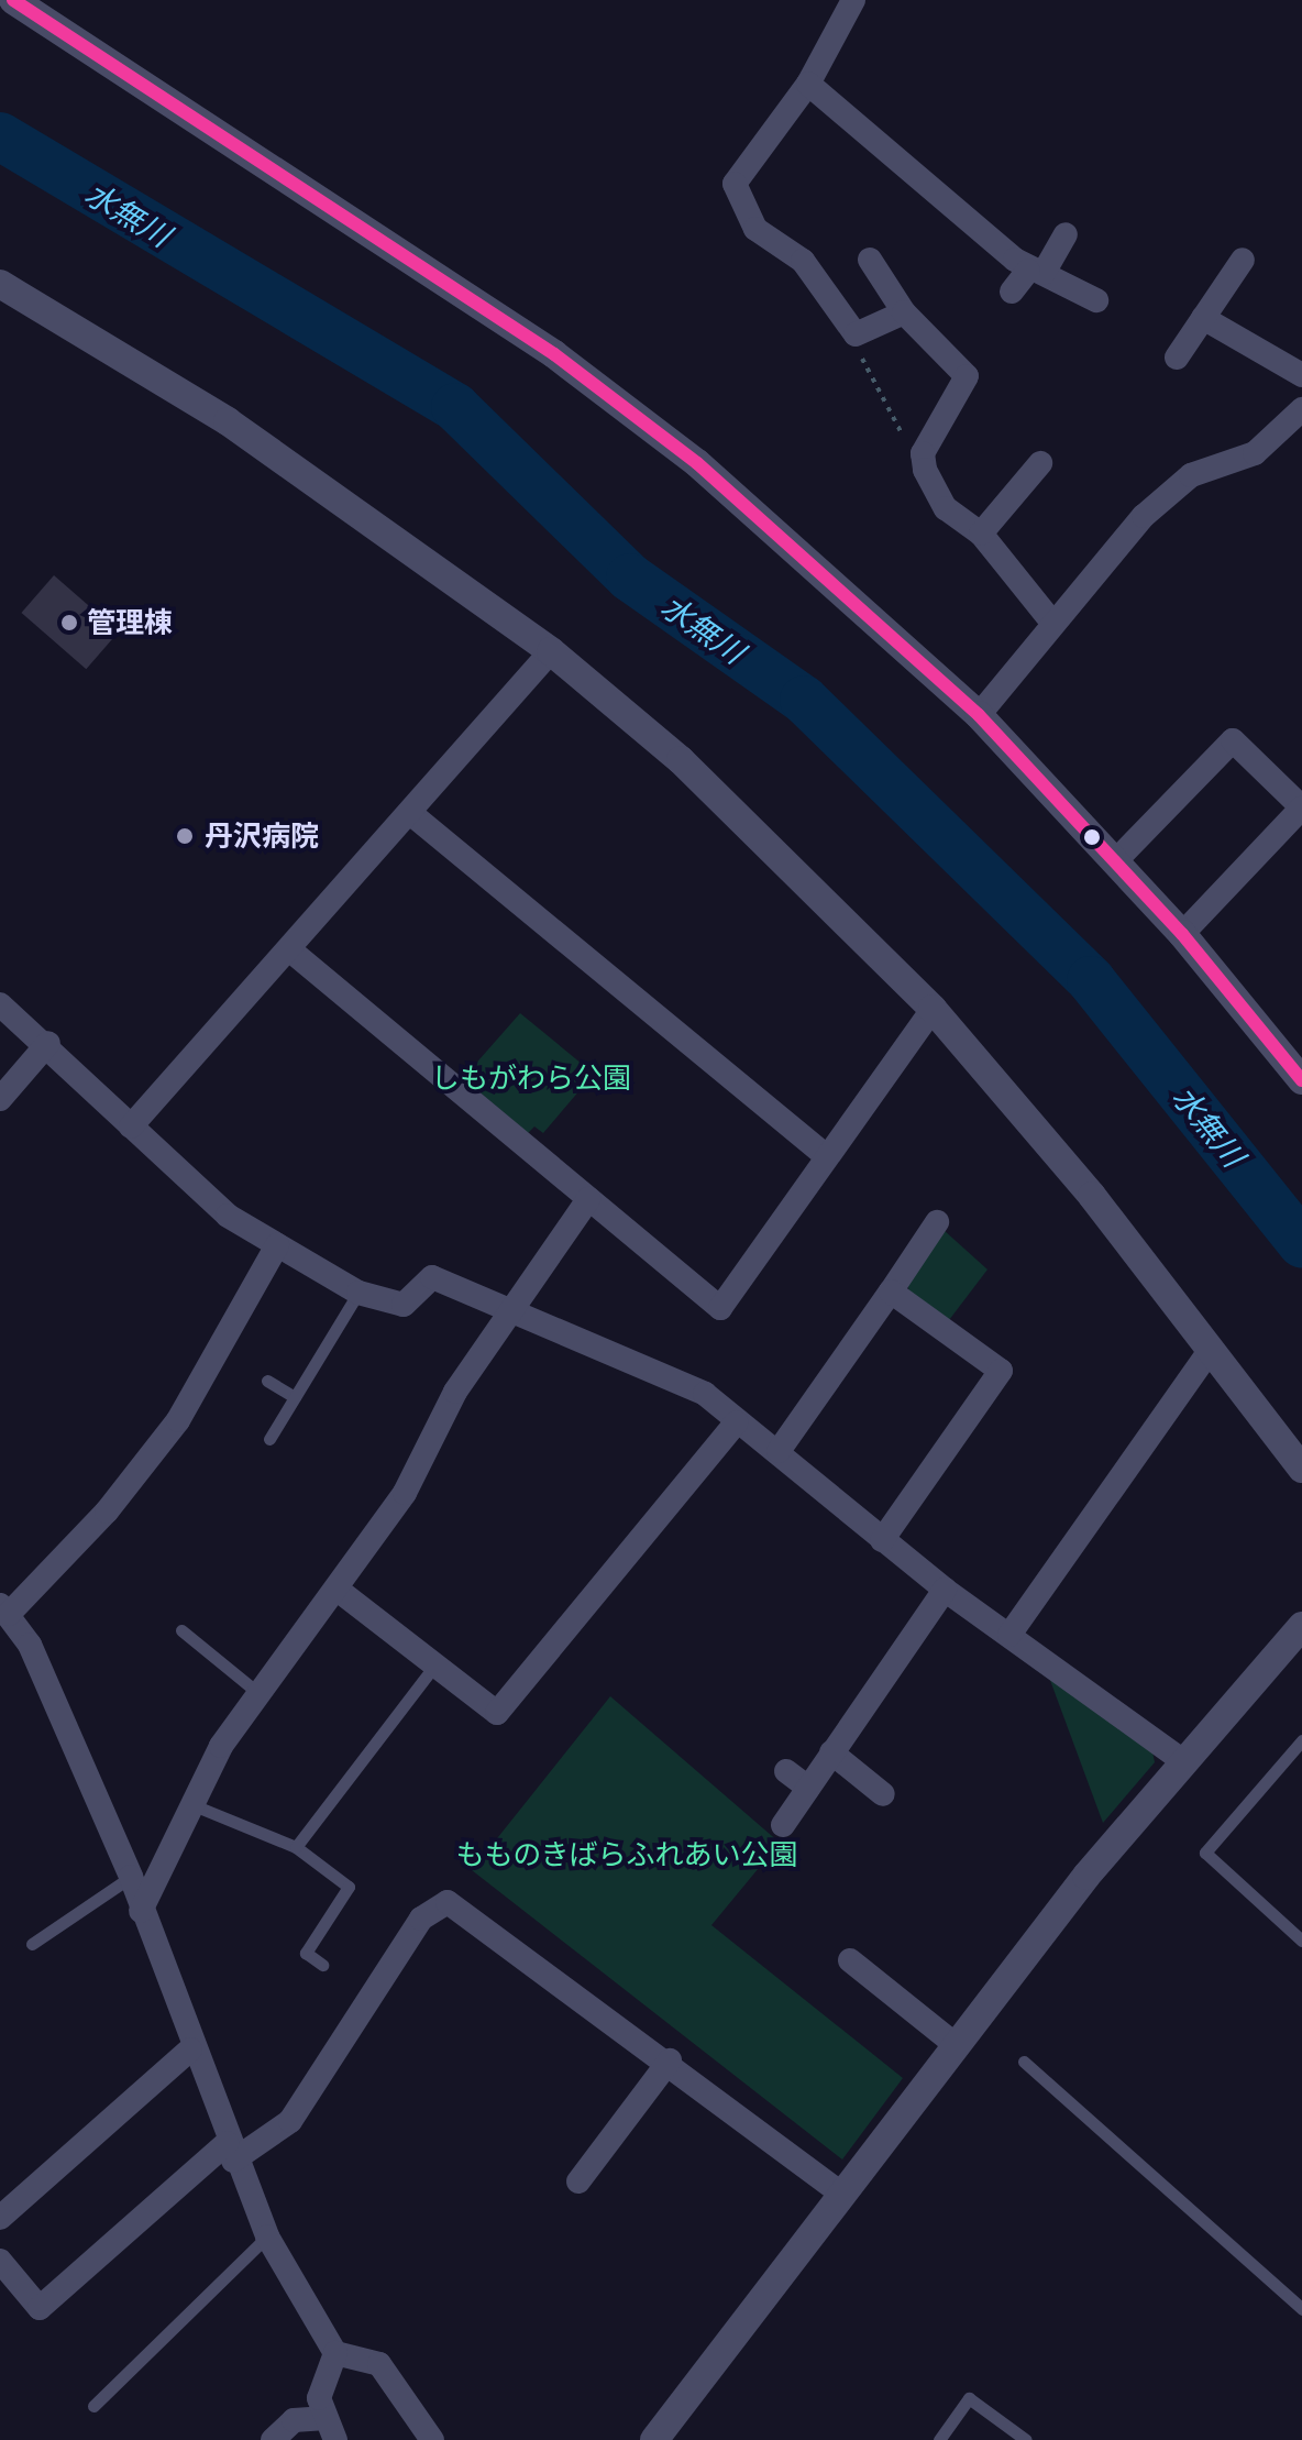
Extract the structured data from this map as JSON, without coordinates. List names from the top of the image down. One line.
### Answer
{"water":["水無川"],"parks":["しもがわら公園","もものきばらふれあい公園"],"places":["管理棟","丹沢病院"]}
